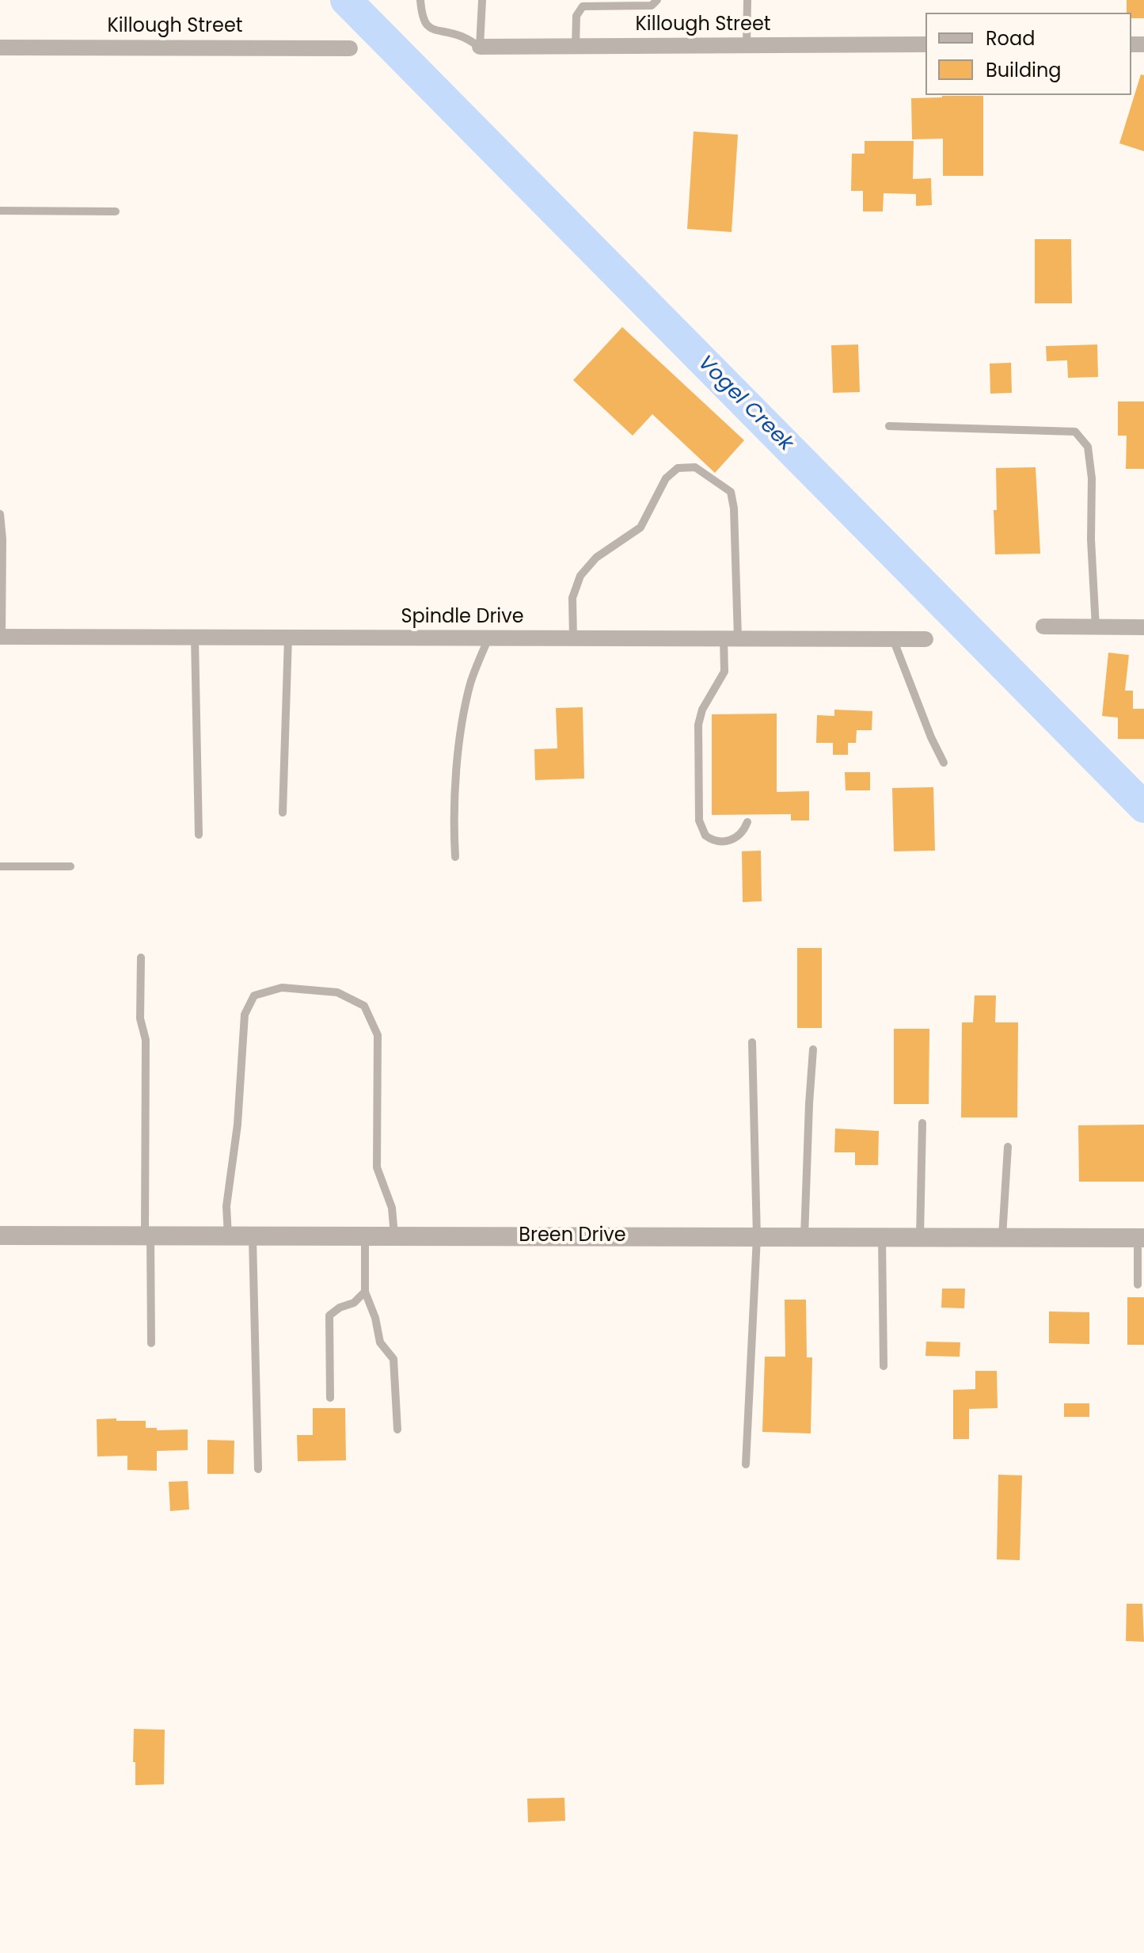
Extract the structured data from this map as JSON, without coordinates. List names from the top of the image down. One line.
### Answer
{"streets":{"street":["Killough Street","Spindle Drive","Breen Drive"]},"water":["Vogel Creek"],"legend":["Road","Building"]}
